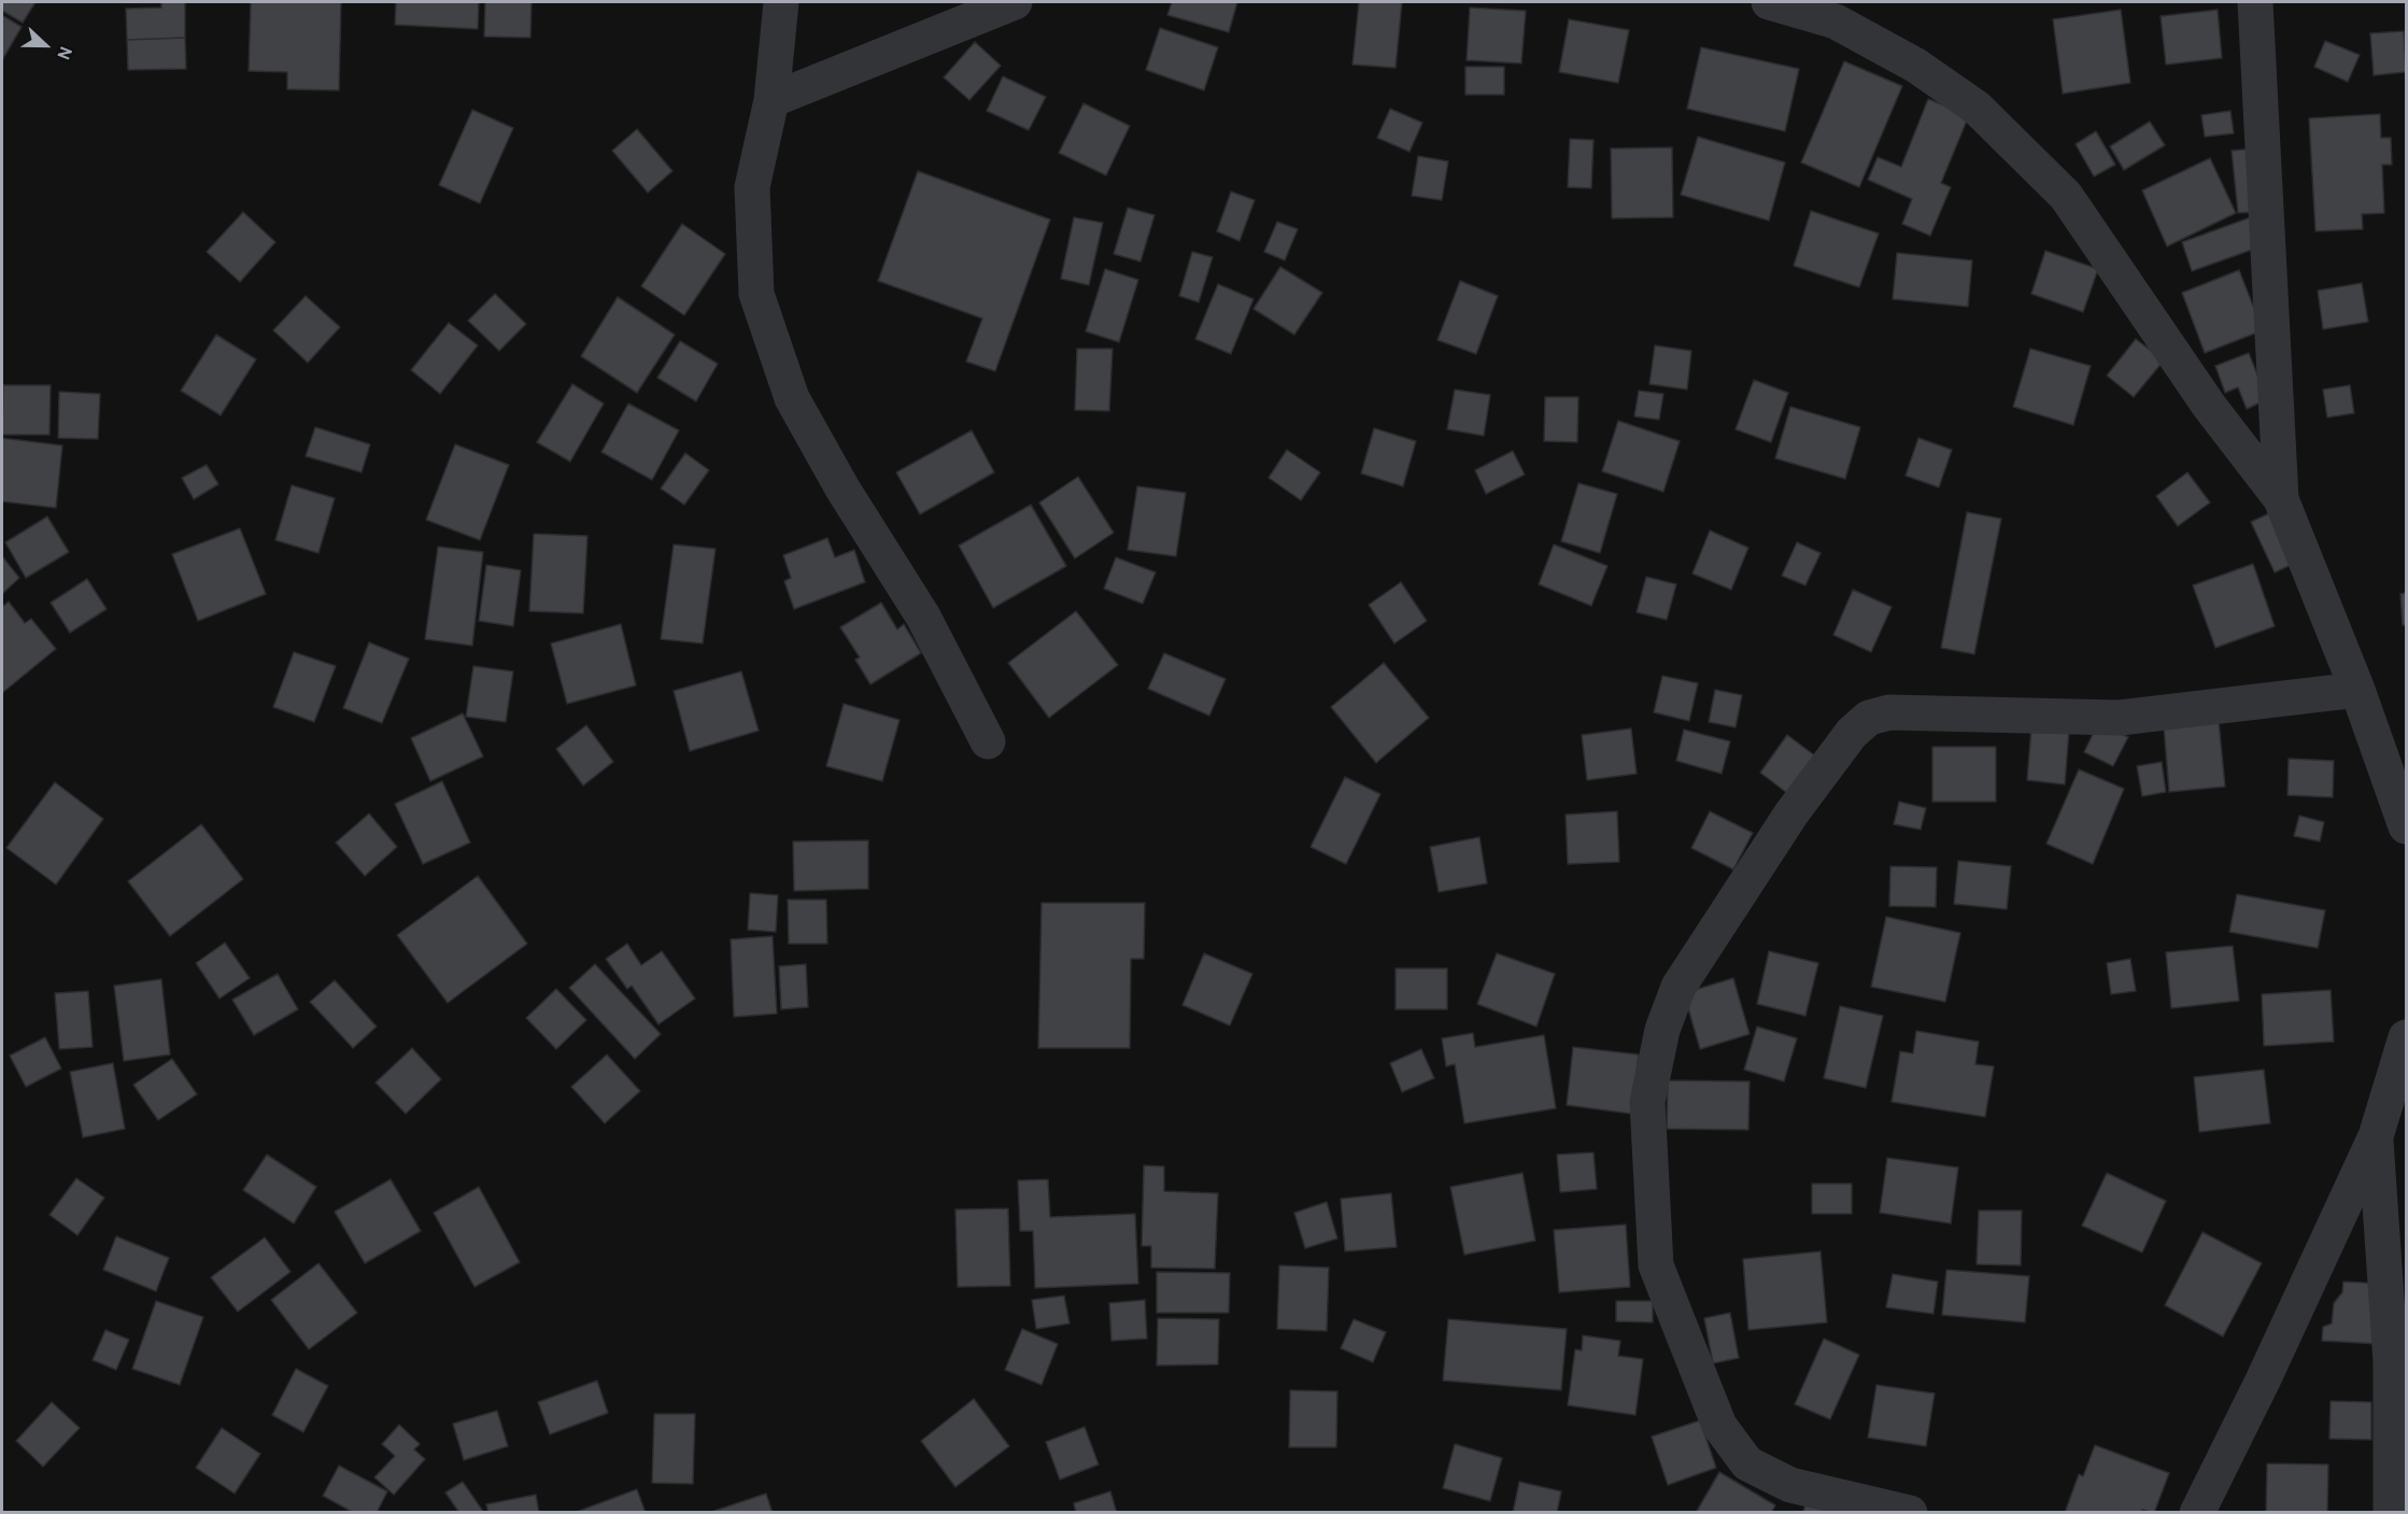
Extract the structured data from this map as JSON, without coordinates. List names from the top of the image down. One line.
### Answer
{"north":"right"}
